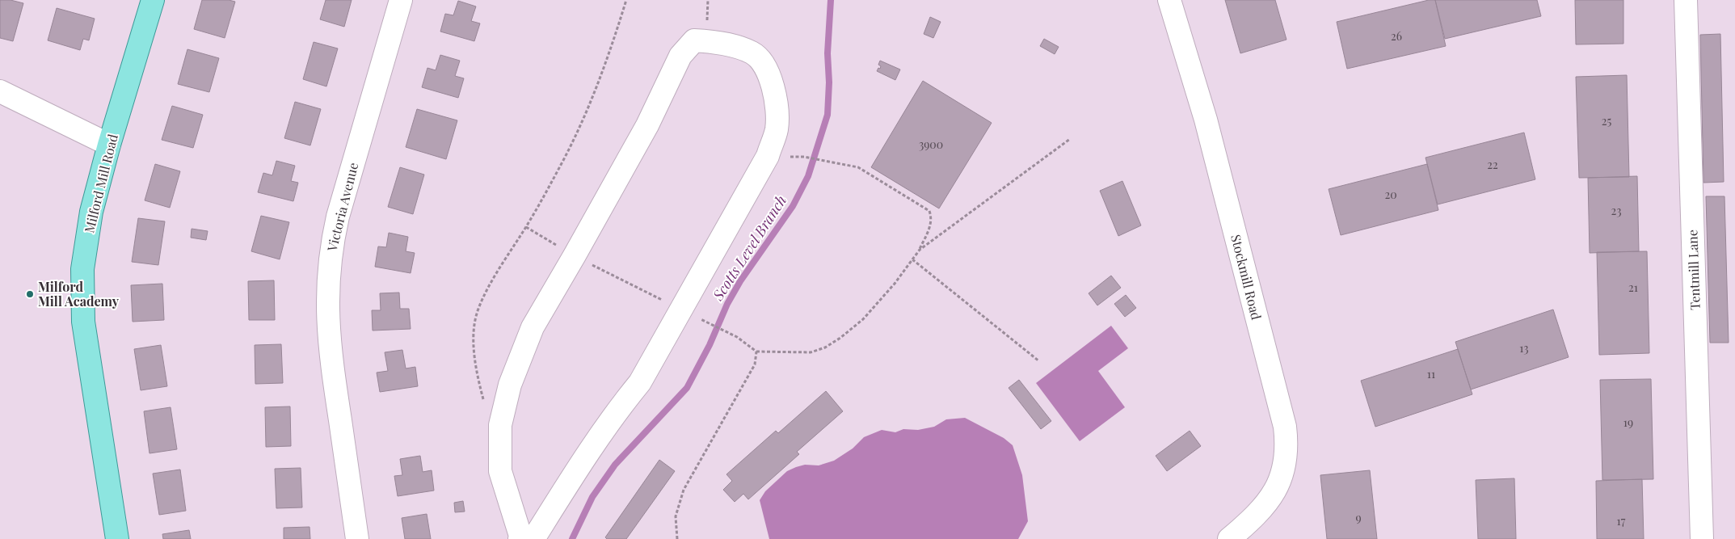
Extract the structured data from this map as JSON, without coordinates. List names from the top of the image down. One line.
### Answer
{"streets":{"main road":["Milford Mill Road"],"street":["Victoria Avenue","Tentmill Lane","Stockmill Road"]},"water":["Scotts Level Branch"],"places":["Milford Mill Academy"],"house_numbers":["26","25","3900","22","20","23","21","13","11","19","9","17"]}
